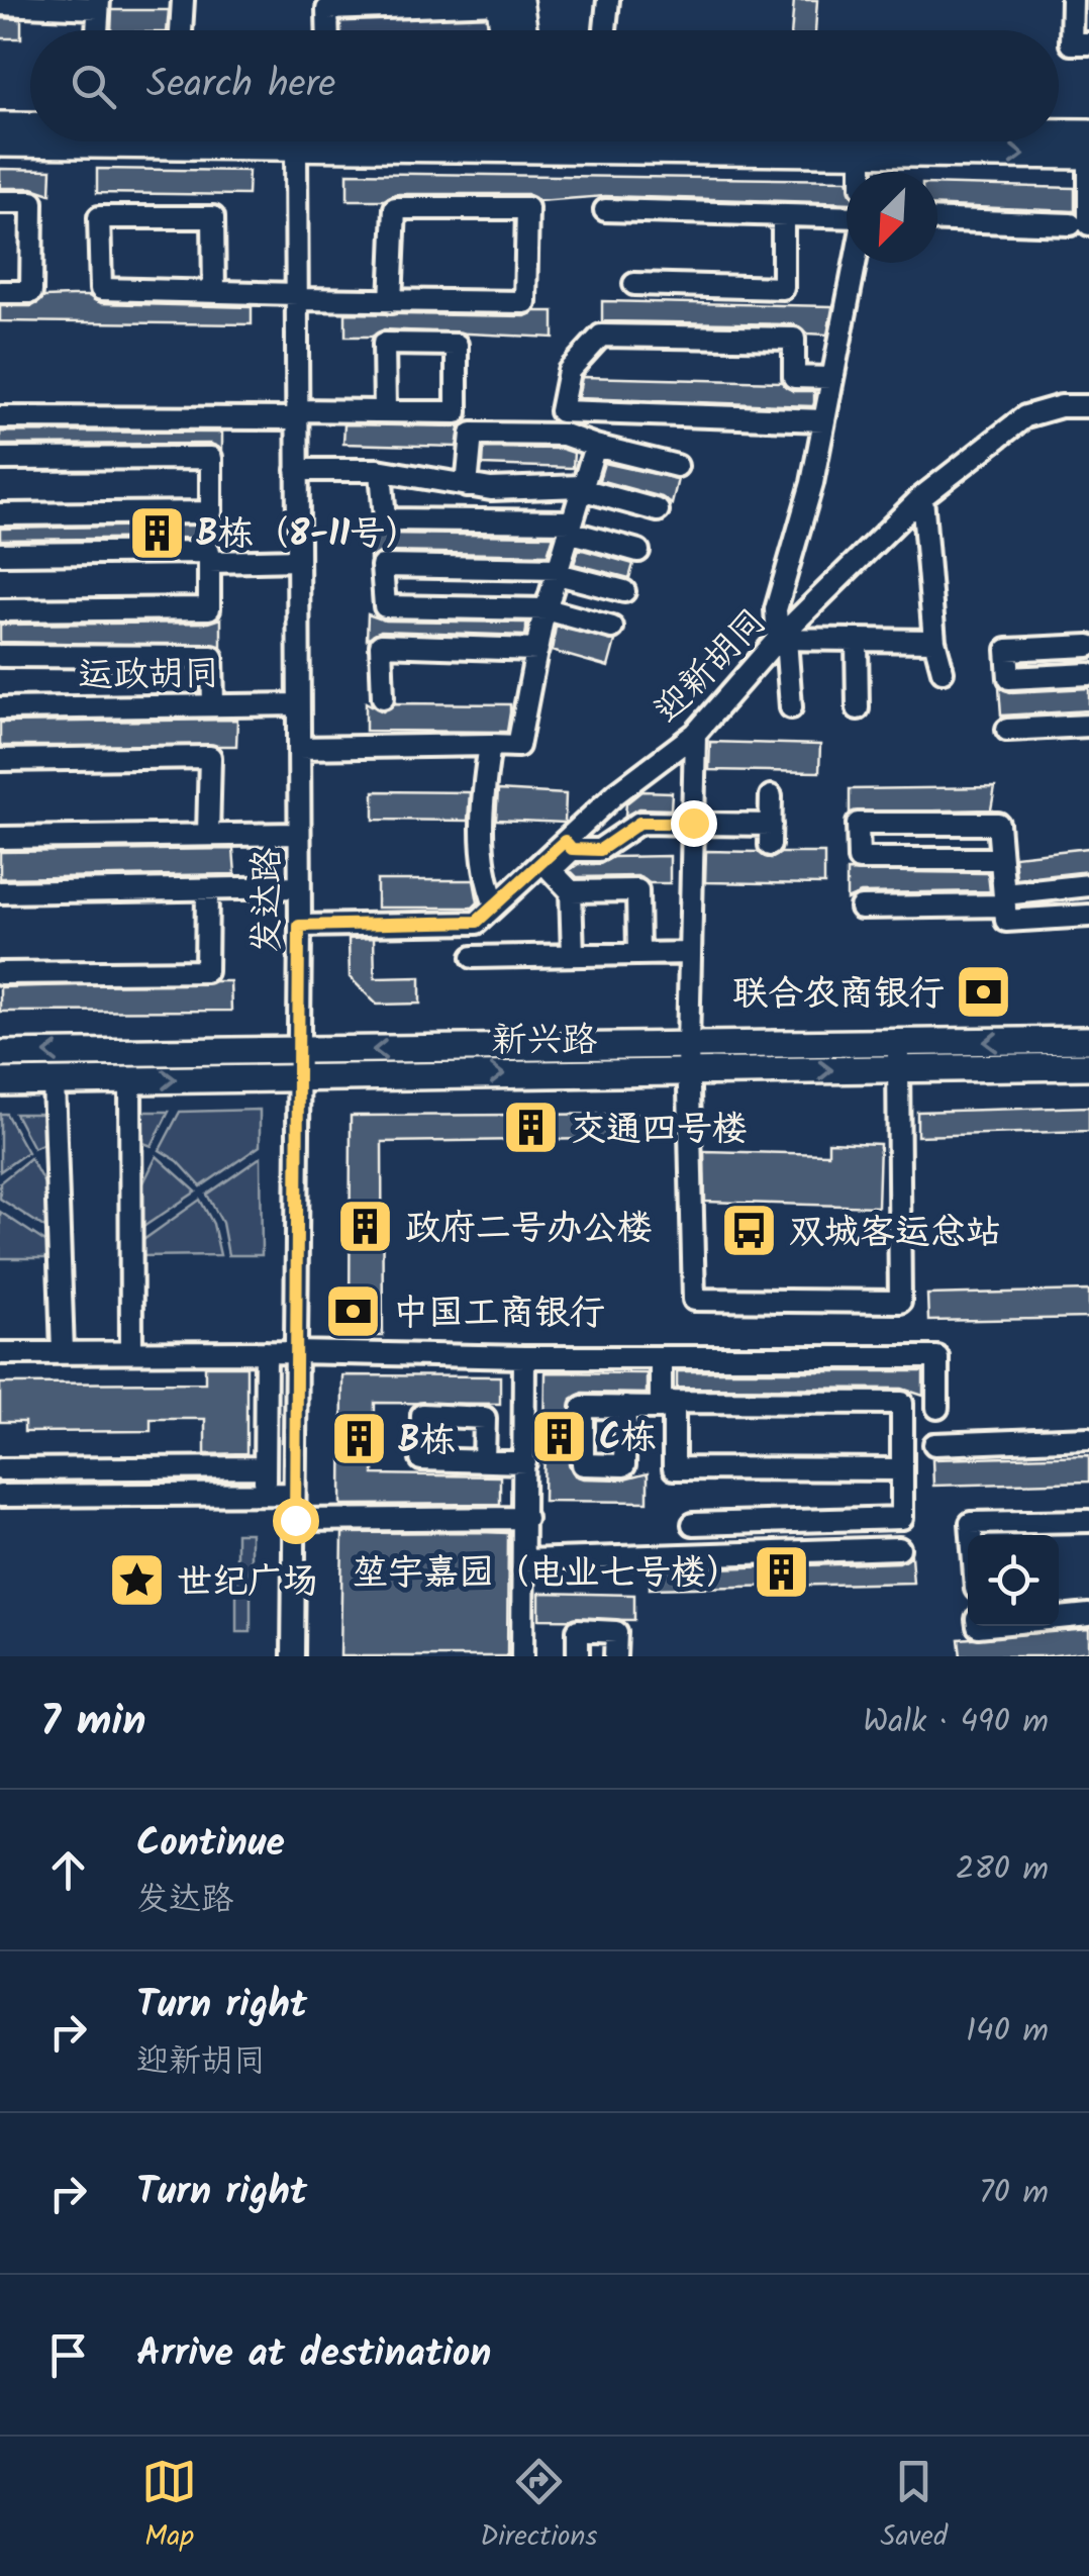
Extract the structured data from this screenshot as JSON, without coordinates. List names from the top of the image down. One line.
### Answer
{"streets":{"main road":["新兴路"],"street":["迎新胡同","运政胡同","发达路"]},"crossings":[["迎新胡同","发达路"],["运政胡同","发达路"],["发达路","新兴路"]],"places":{"building":["B栋（8-11号）","交通四号楼","政府二号办公楼","C栋","B栋","堃宇嘉园（电业七号楼）"],"bank":["联合农商银行","中国工商银行"],"bus stop":["双城客运总站"],"place":["世纪广场"]},"north":"bottom left","page":{"search":"Search here","heading":["7 min","Walk · 490 m"],"list":[["Continue","发达路","280 m"],["Turn right","迎新胡同","140 m"],["Turn right","70 m"],"Arrive at destination"],"nav":["Map","Directions","Saved"]}}
